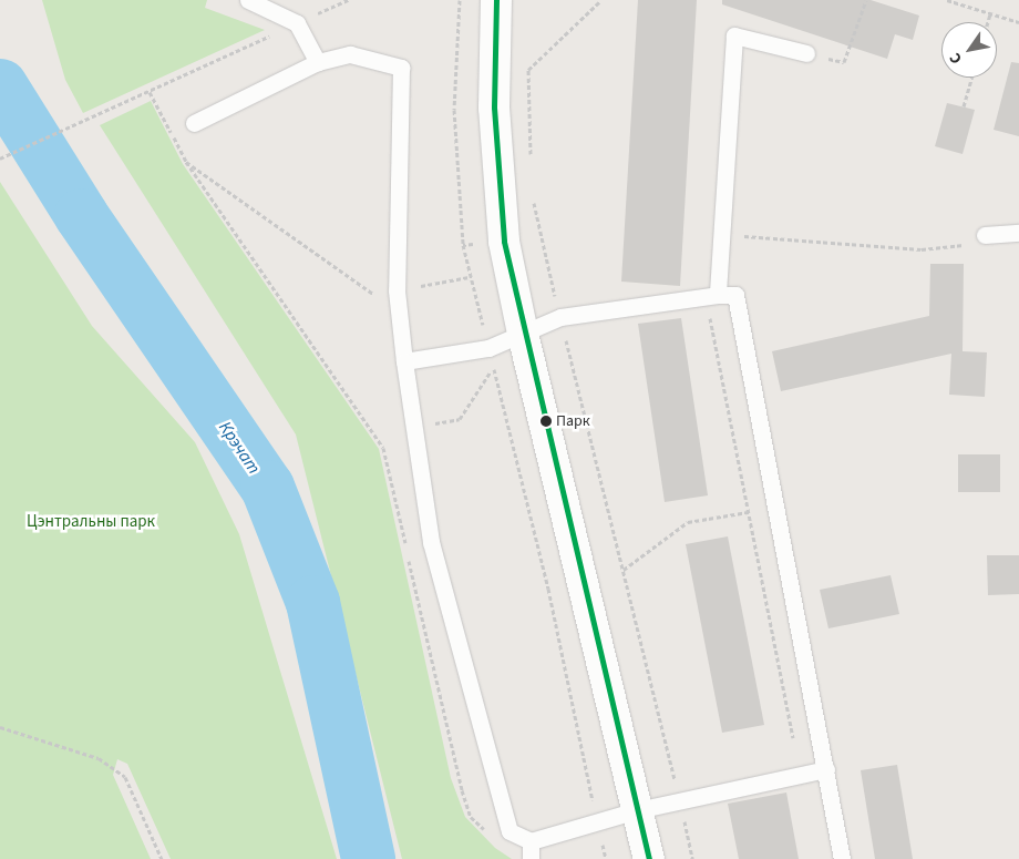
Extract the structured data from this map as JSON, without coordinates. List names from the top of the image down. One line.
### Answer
{"water":["Крэчат"],"parks":["Цэнтральны парк"],"places":["Парк"],"north":"bottom left"}
